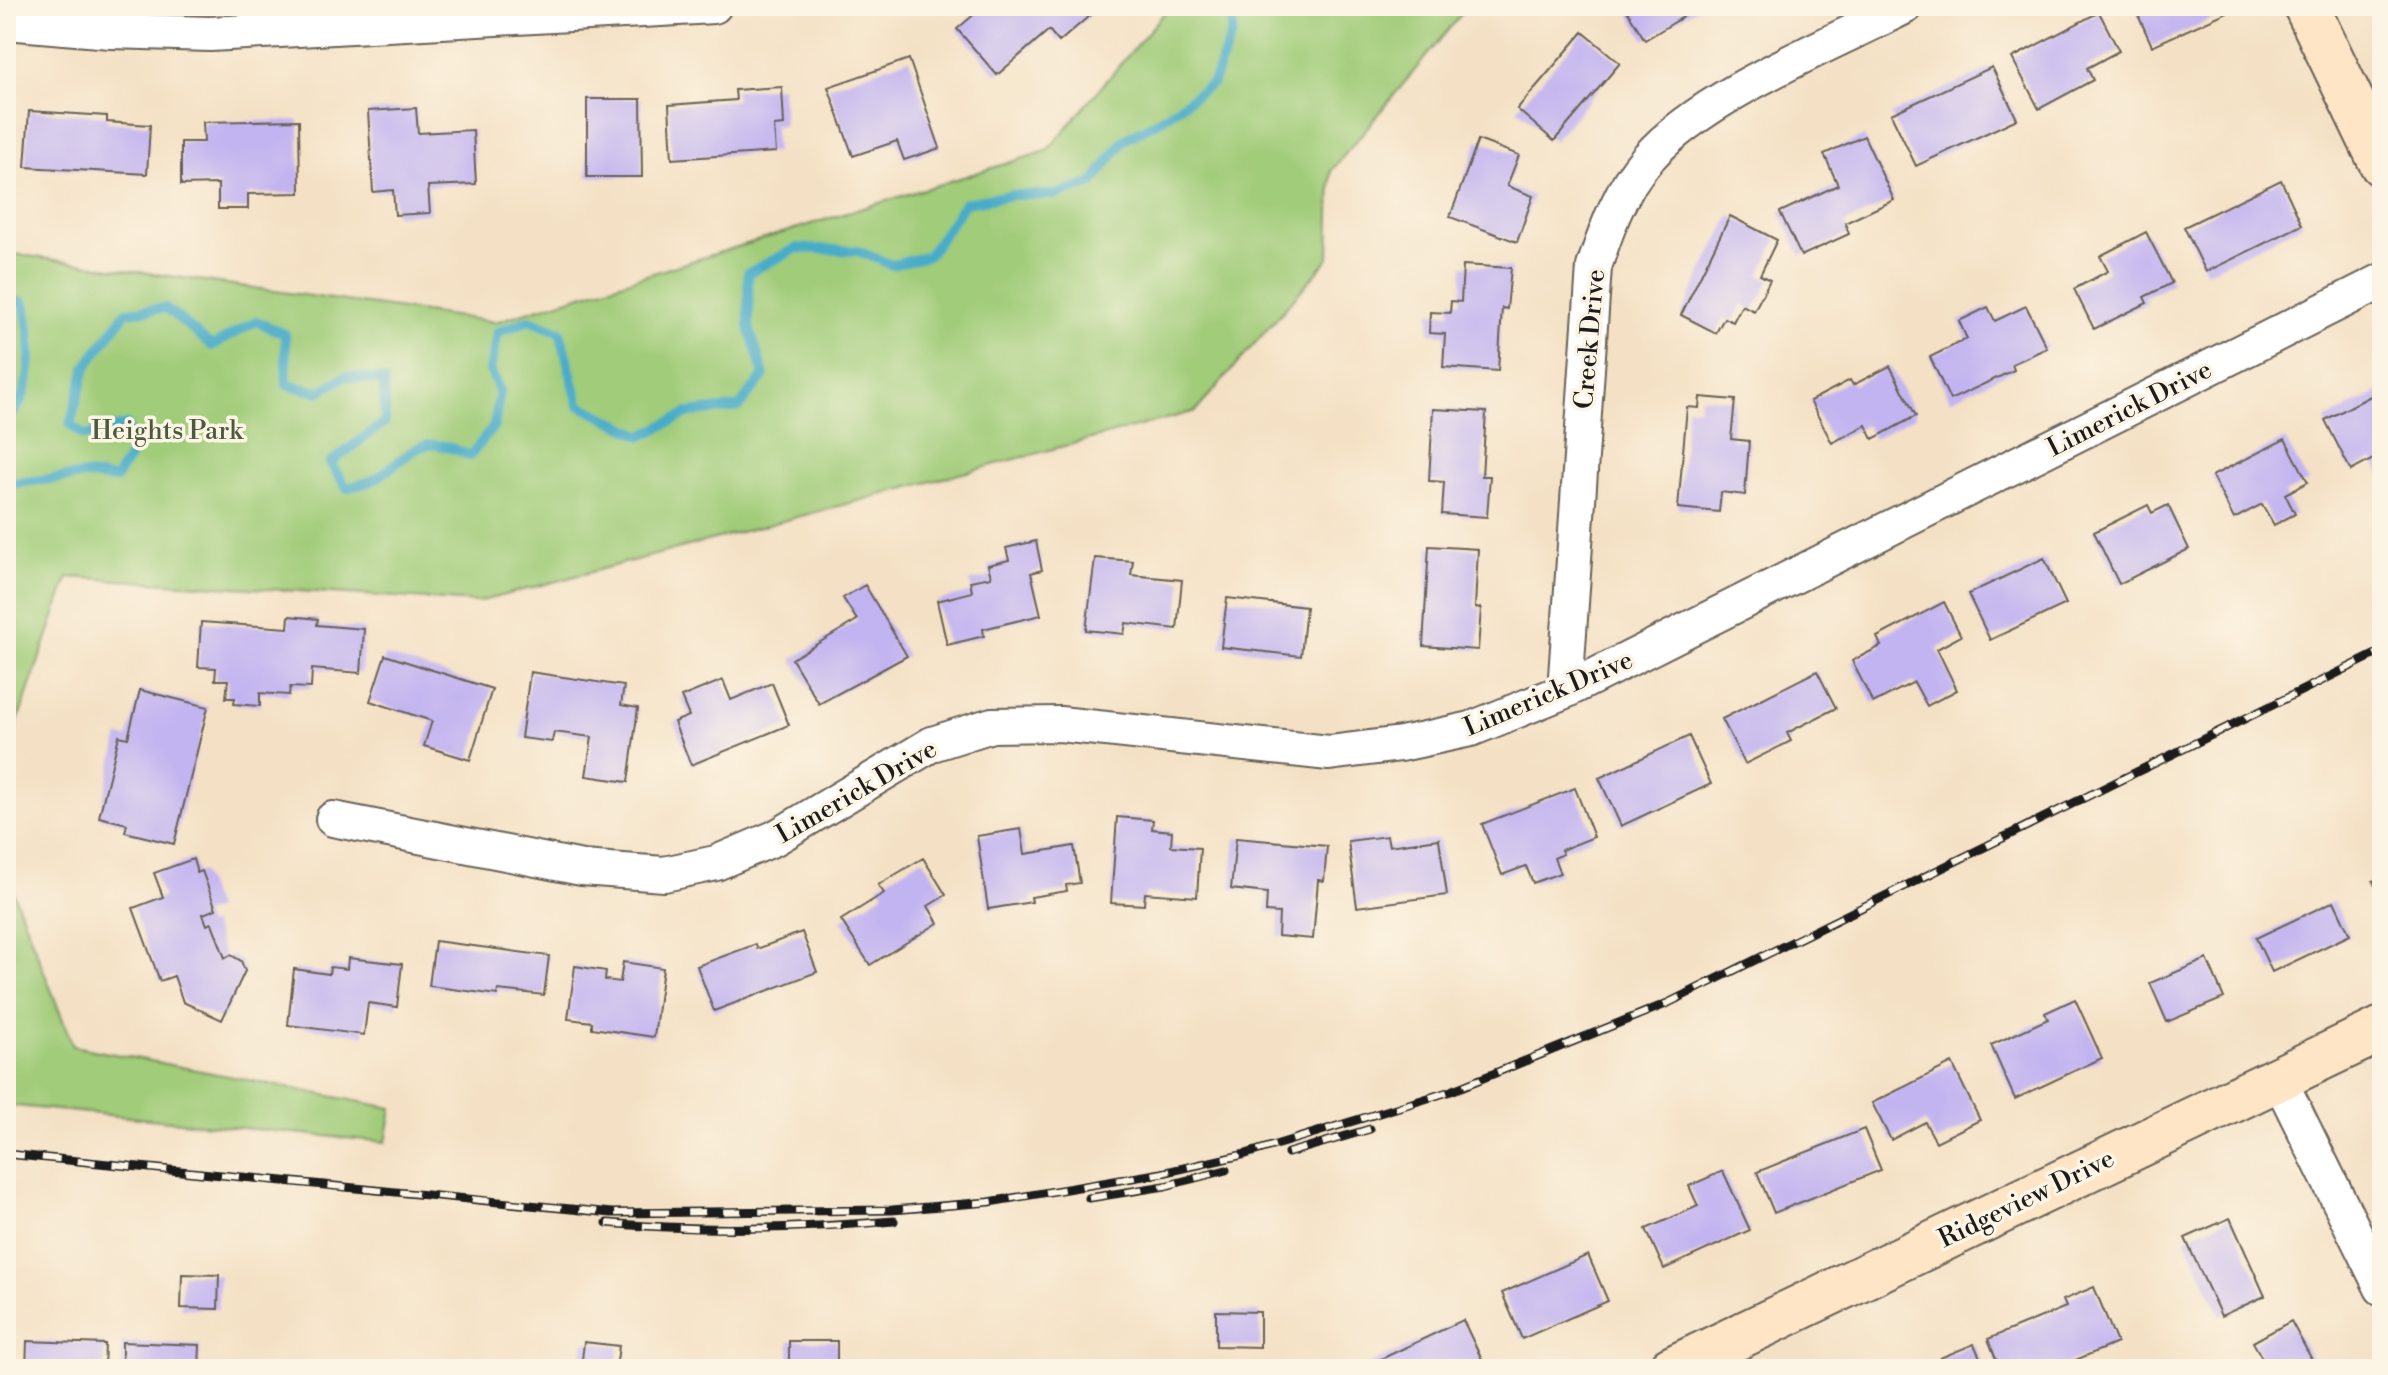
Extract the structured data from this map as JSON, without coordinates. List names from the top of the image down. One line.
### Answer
{"streets":{"street":["Creek Drive","Limerick Drive","Ridgeview Drive"]},"crossings":[["Creek Drive","Limerick Drive"]],"parks":["Heights Park"]}
